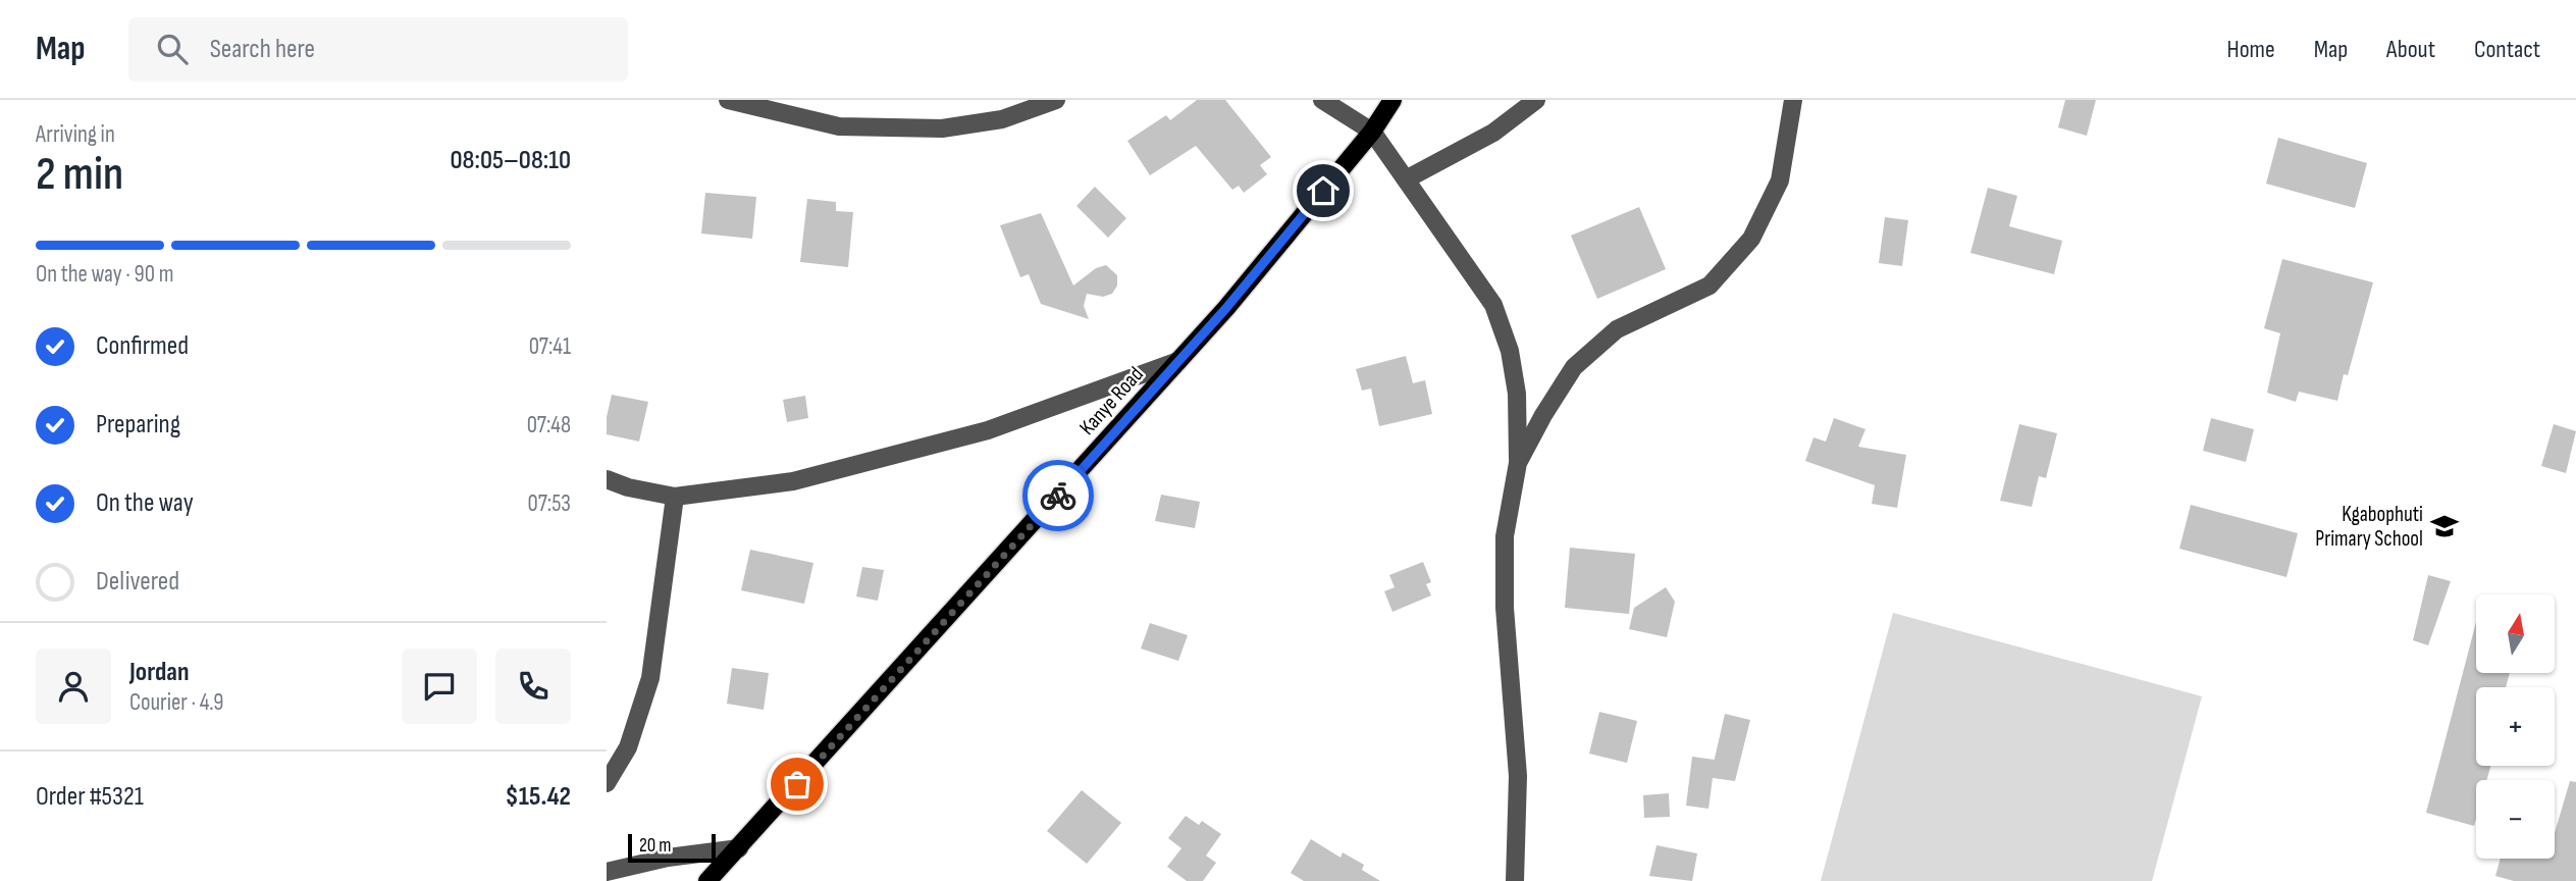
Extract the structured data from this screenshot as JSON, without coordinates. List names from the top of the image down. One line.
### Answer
{"streets":{"main road":["Kanye Road"]},"places":{"school or university":["Kgabophuti Primary School"]},"scale_bar":"20 m","north":"top","page":{"header":"Map","search":"Search here","nav":["Home","Map","About","Contact"],"heading":["2 min","Arriving in","08:05–08:10"],"panel":["Jordan","Courier · 4.9","Order #5321","$15.42"],"bar":"On the way · 90 m","list":[["Confirmed","07:41"],["Preparing","07:48"],["On the way","07:53"],"Delivered"],"map_buttons":["+","−"],"scale":"20 m"}}
